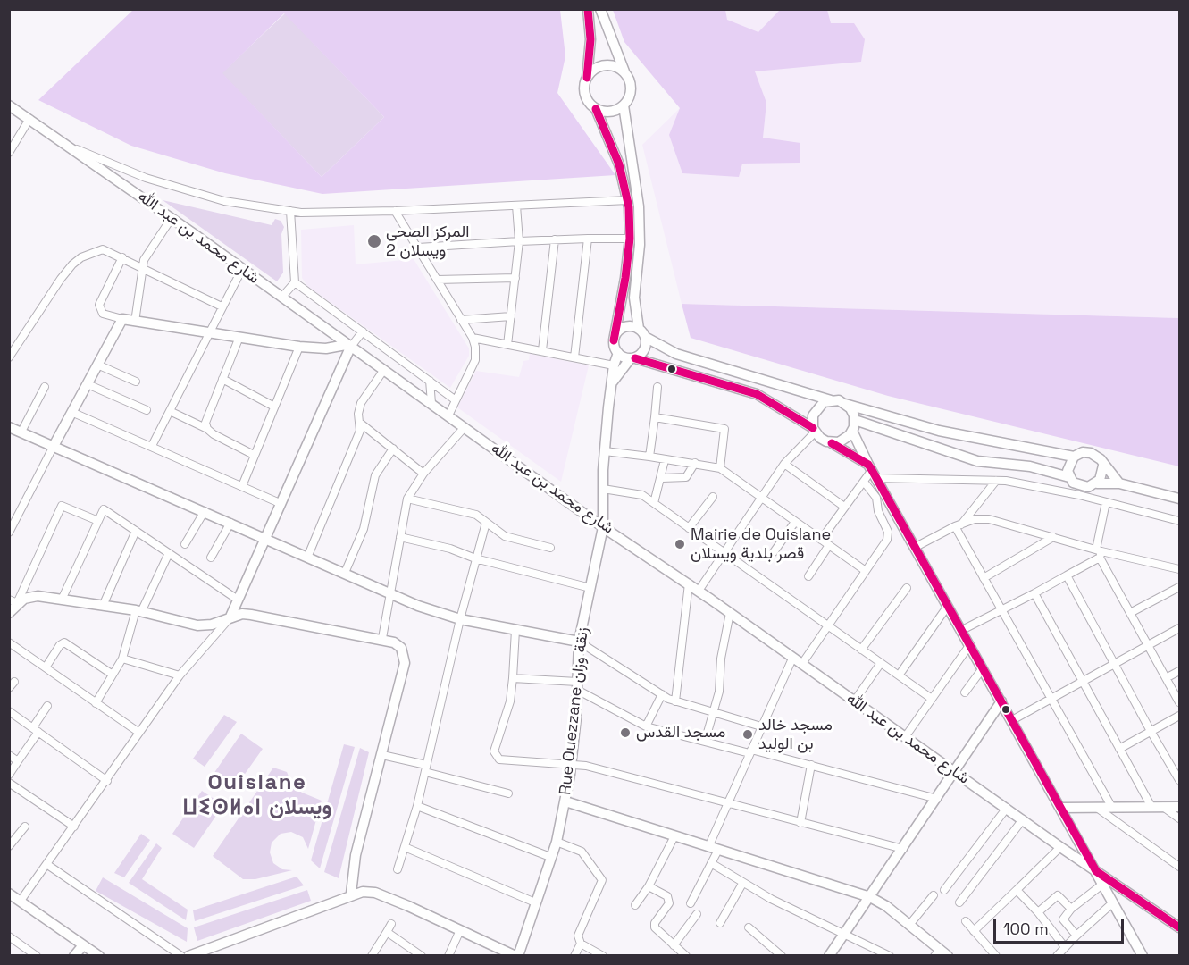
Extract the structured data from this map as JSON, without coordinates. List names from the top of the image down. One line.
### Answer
{"streets":{"street":["شارع محمد بن عبد الله","Rue Ouezzane زنقة وزان"]},"crossings":[["شارع محمد بن عبد الله","Rue Ouezzane زنقة وزان"]],"districts":["Ouislane ⵡⵉⵙⵍⴰⵏ ويسلان"],"places":["المركز الصحي ويسلان 2","Mairie de Ouislane قصر بلدية ويسلان","مسجد القدس","مسجد خالد بن الوليد"],"scale_bar":"100 m"}
